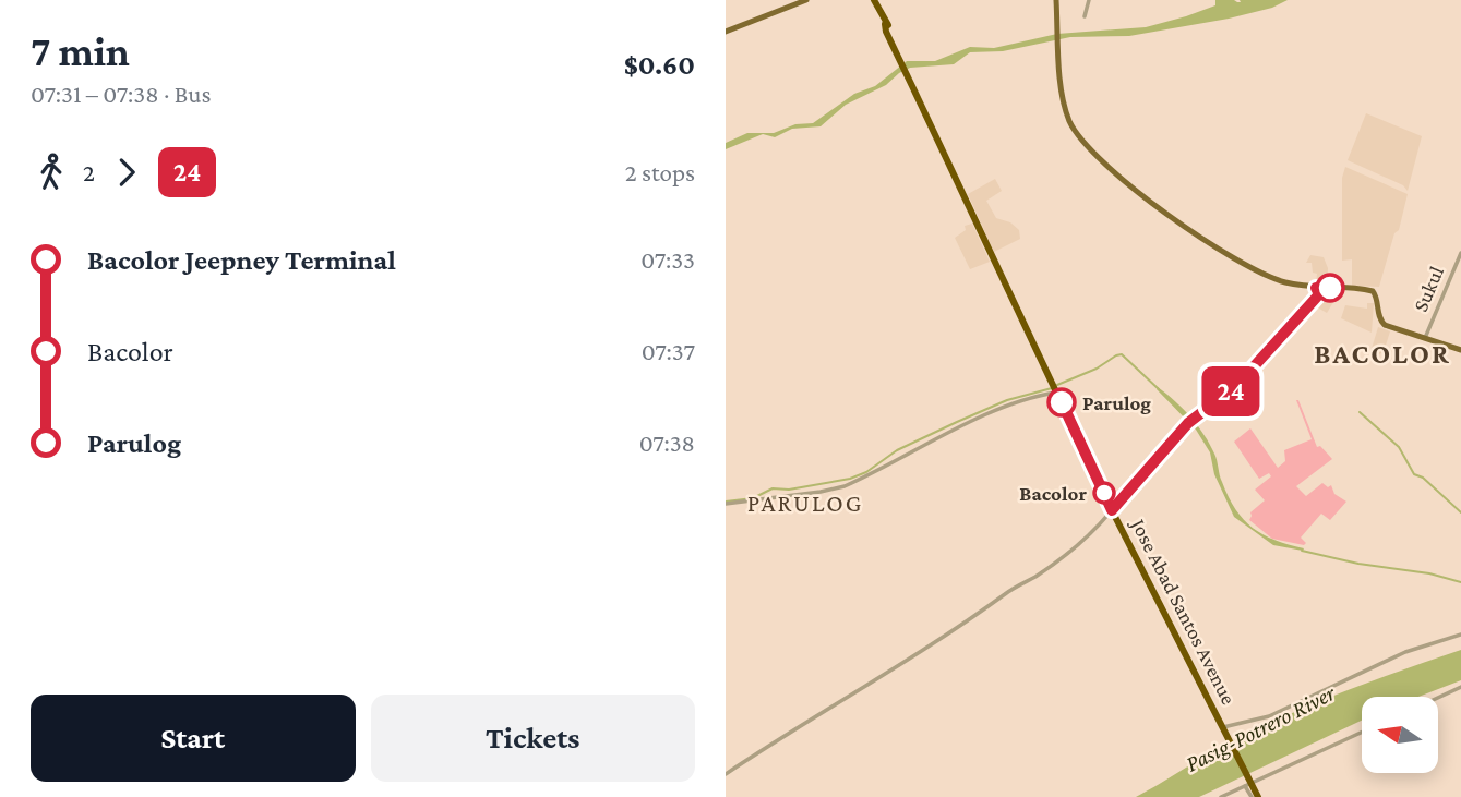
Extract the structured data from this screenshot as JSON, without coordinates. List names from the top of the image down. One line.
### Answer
{"streets":{"highway":["Jose Abad Santos Avenue"],"street":["Sukul"]},"districts":["BACOLOR","PARULOG"],"water":["Pasig-Potrero River"],"places":["Parulog","Bacolor"],"lines":["bus line 24"],"north":"left","page":{"heading":["7 min","07:31 – 07:38 · Bus","$0.60"],"on_map":"24","legs":["2","24","2 stops"],"list":[{"name":"Bacolor Jeepney Terminal","value":"07:33"},{"name":"Bacolor","value":"07:37"},{"name":"Parulog","value":"07:38"}],"buttons":["Start","Tickets"]}}
